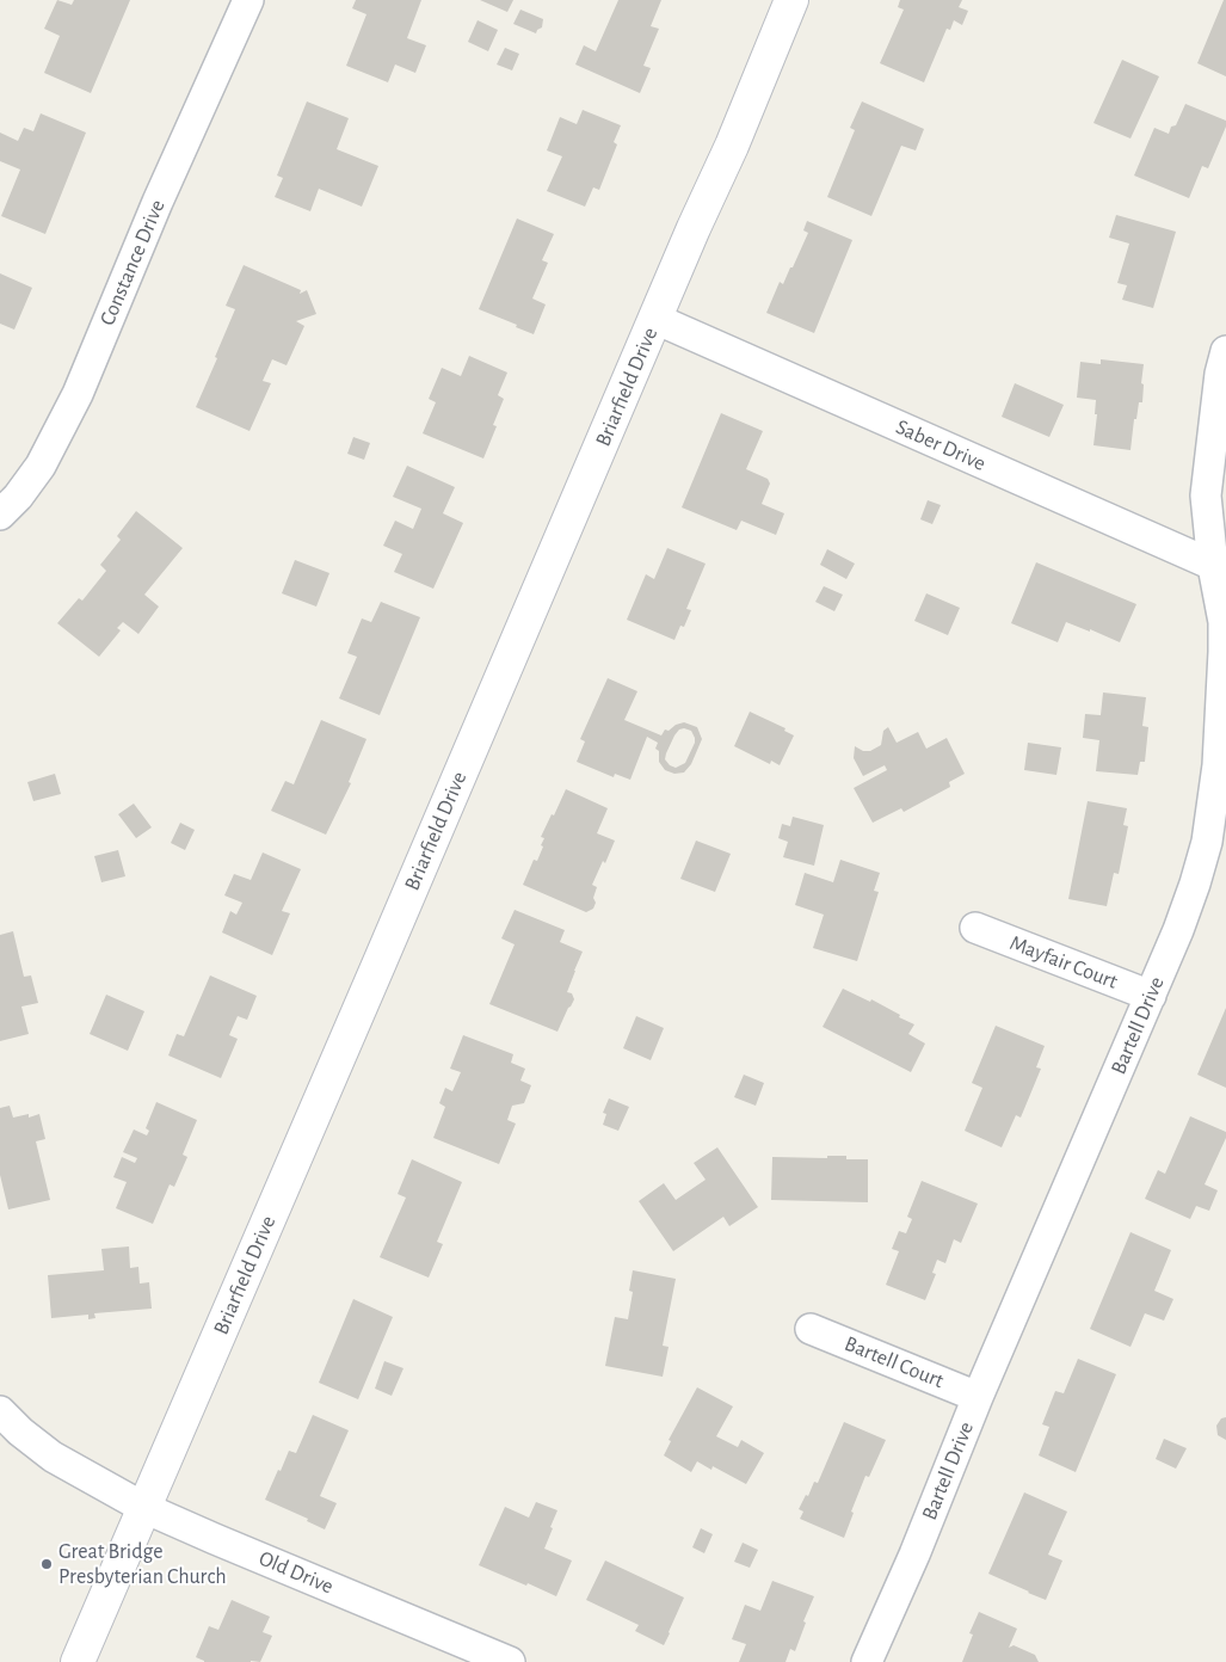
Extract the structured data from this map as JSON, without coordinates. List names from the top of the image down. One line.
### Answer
{"streets":{"street":["Constance Drive","Briarfield Drive","Saber Drive","Mayfair Court","Bartell Drive","Bartell Court","Old Drive"]},"crossings":[["Briarfield Drive","Saber Drive"],["Briarfield Drive","Old Drive"],["Saber Drive","Bartell Drive"],["Mayfair Court","Bartell Drive"],["Bartell Drive","Bartell Court"]],"places":["Great Bridge Presbyterian Church"]}
